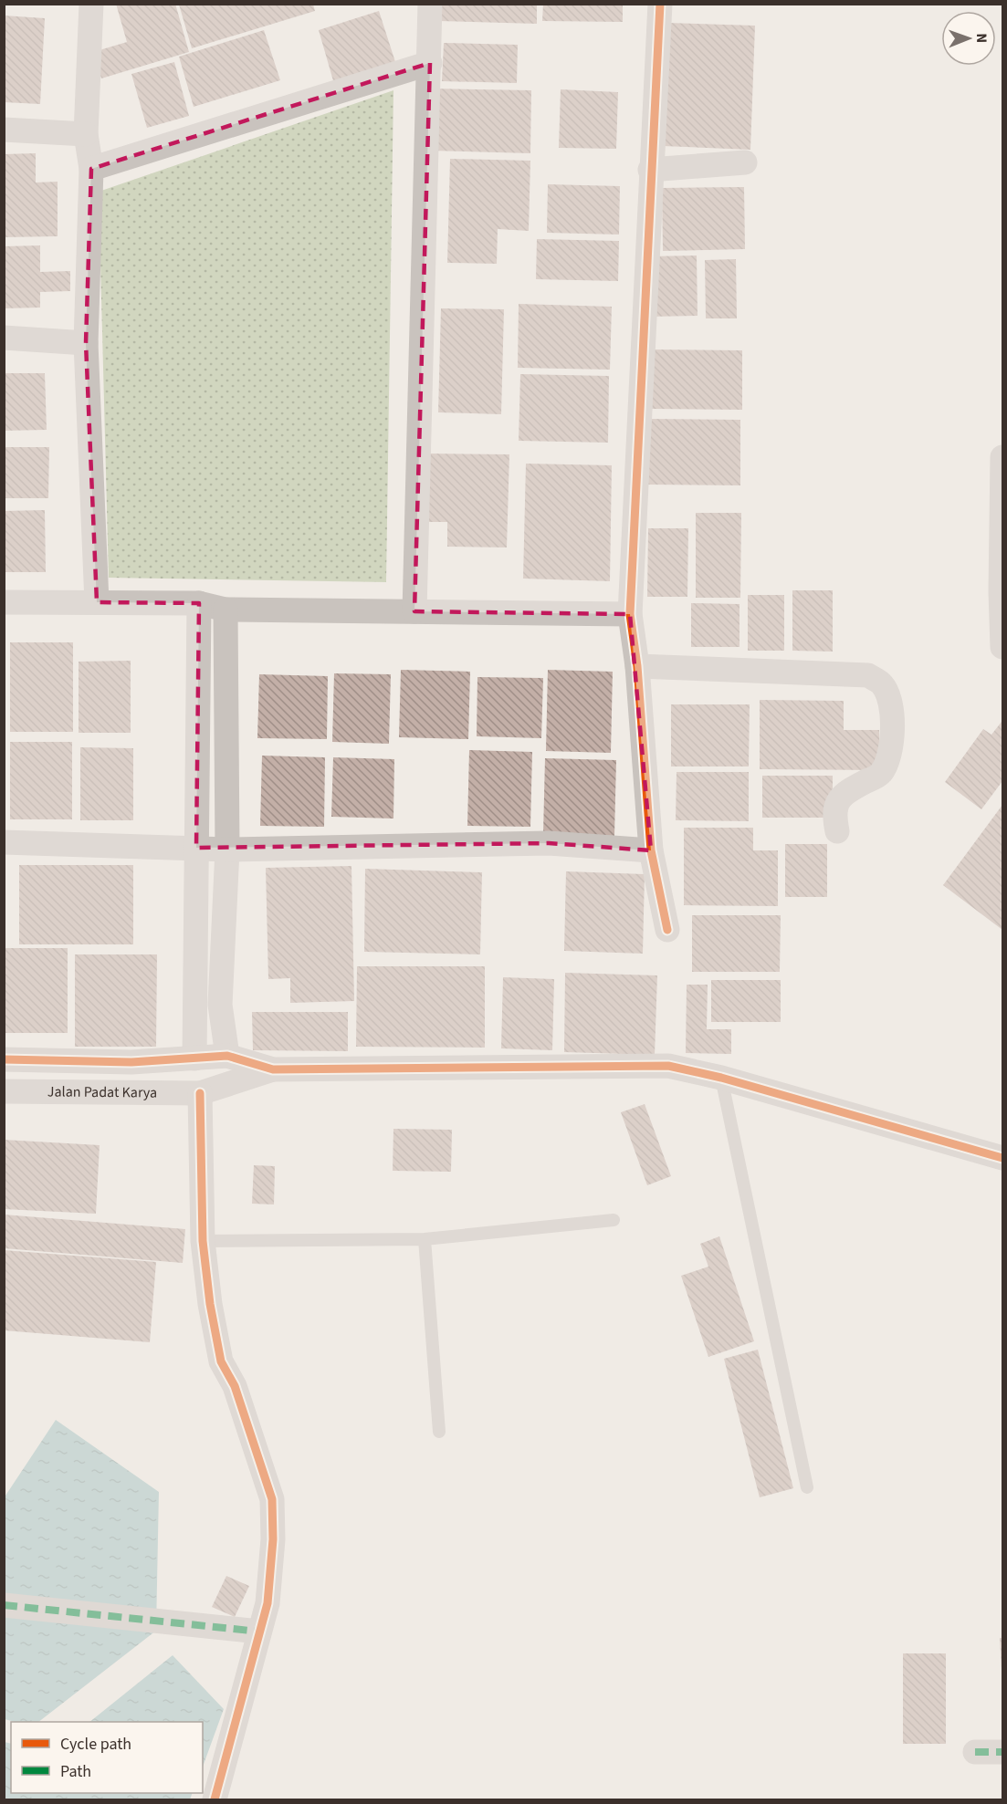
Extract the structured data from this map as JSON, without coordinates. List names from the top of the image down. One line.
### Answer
{"streets":{"street":["Jalan Padat Karya"]},"legend":["Cycle path","Path"],"north":"right"}
